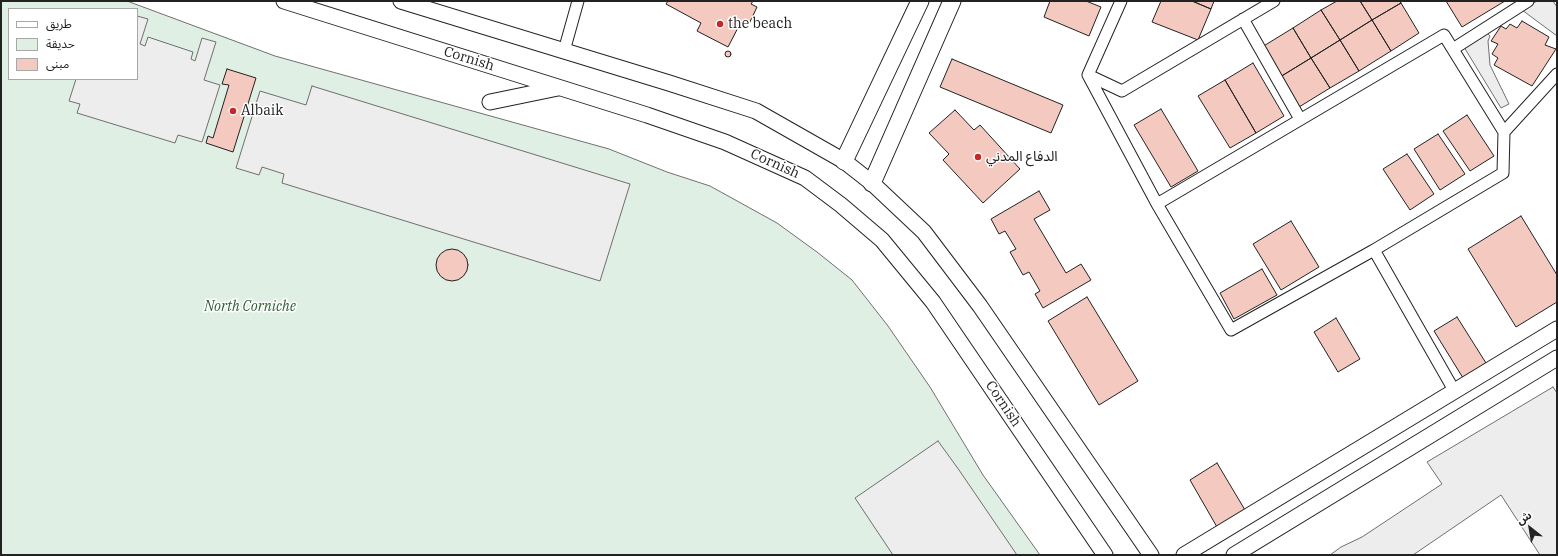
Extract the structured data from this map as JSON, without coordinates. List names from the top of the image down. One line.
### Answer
{"streets":{"main road":["Cornish"]},"parks":["North Corniche"],"places":["the beach","Albaik","الدفاع المدني"],"legend":["طريق","حديقة","مبنى"],"north":"top left"}
